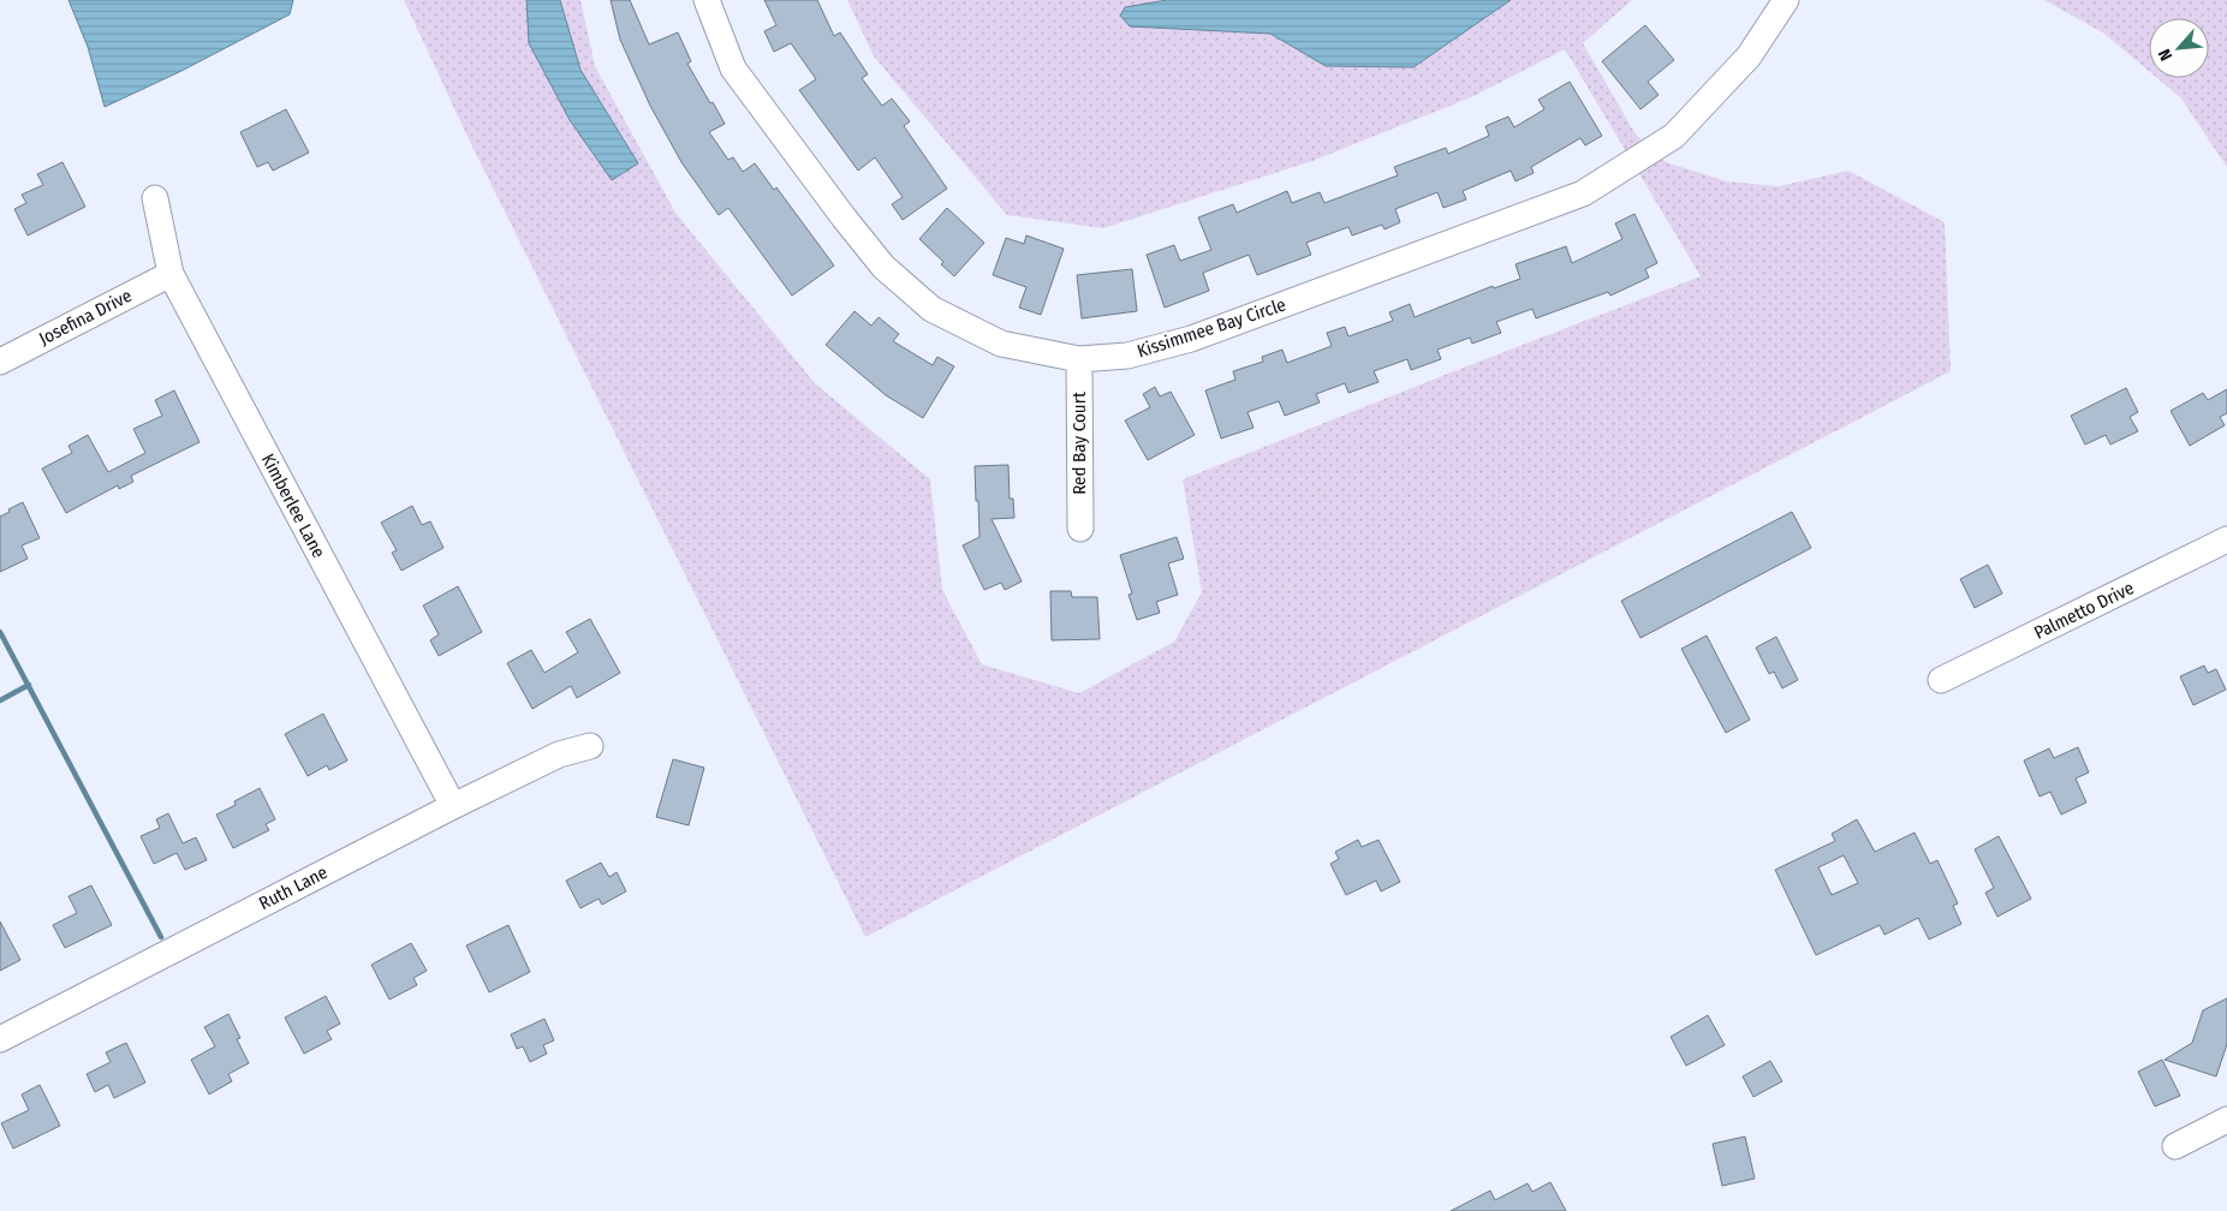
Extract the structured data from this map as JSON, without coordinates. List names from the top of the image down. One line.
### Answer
{"streets":{"street":["Josefina Drive","Kissimmee Bay Circle","Red Bay Court","Kimberlee Lane","Palmetto Drive","Ruth Lane"]},"crossings":[["Josefina Drive","Kimberlee Lane"],["Kissimmee Bay Circle","Red Bay Court"],["Kimberlee Lane","Ruth Lane"]],"north":"bottom left"}
